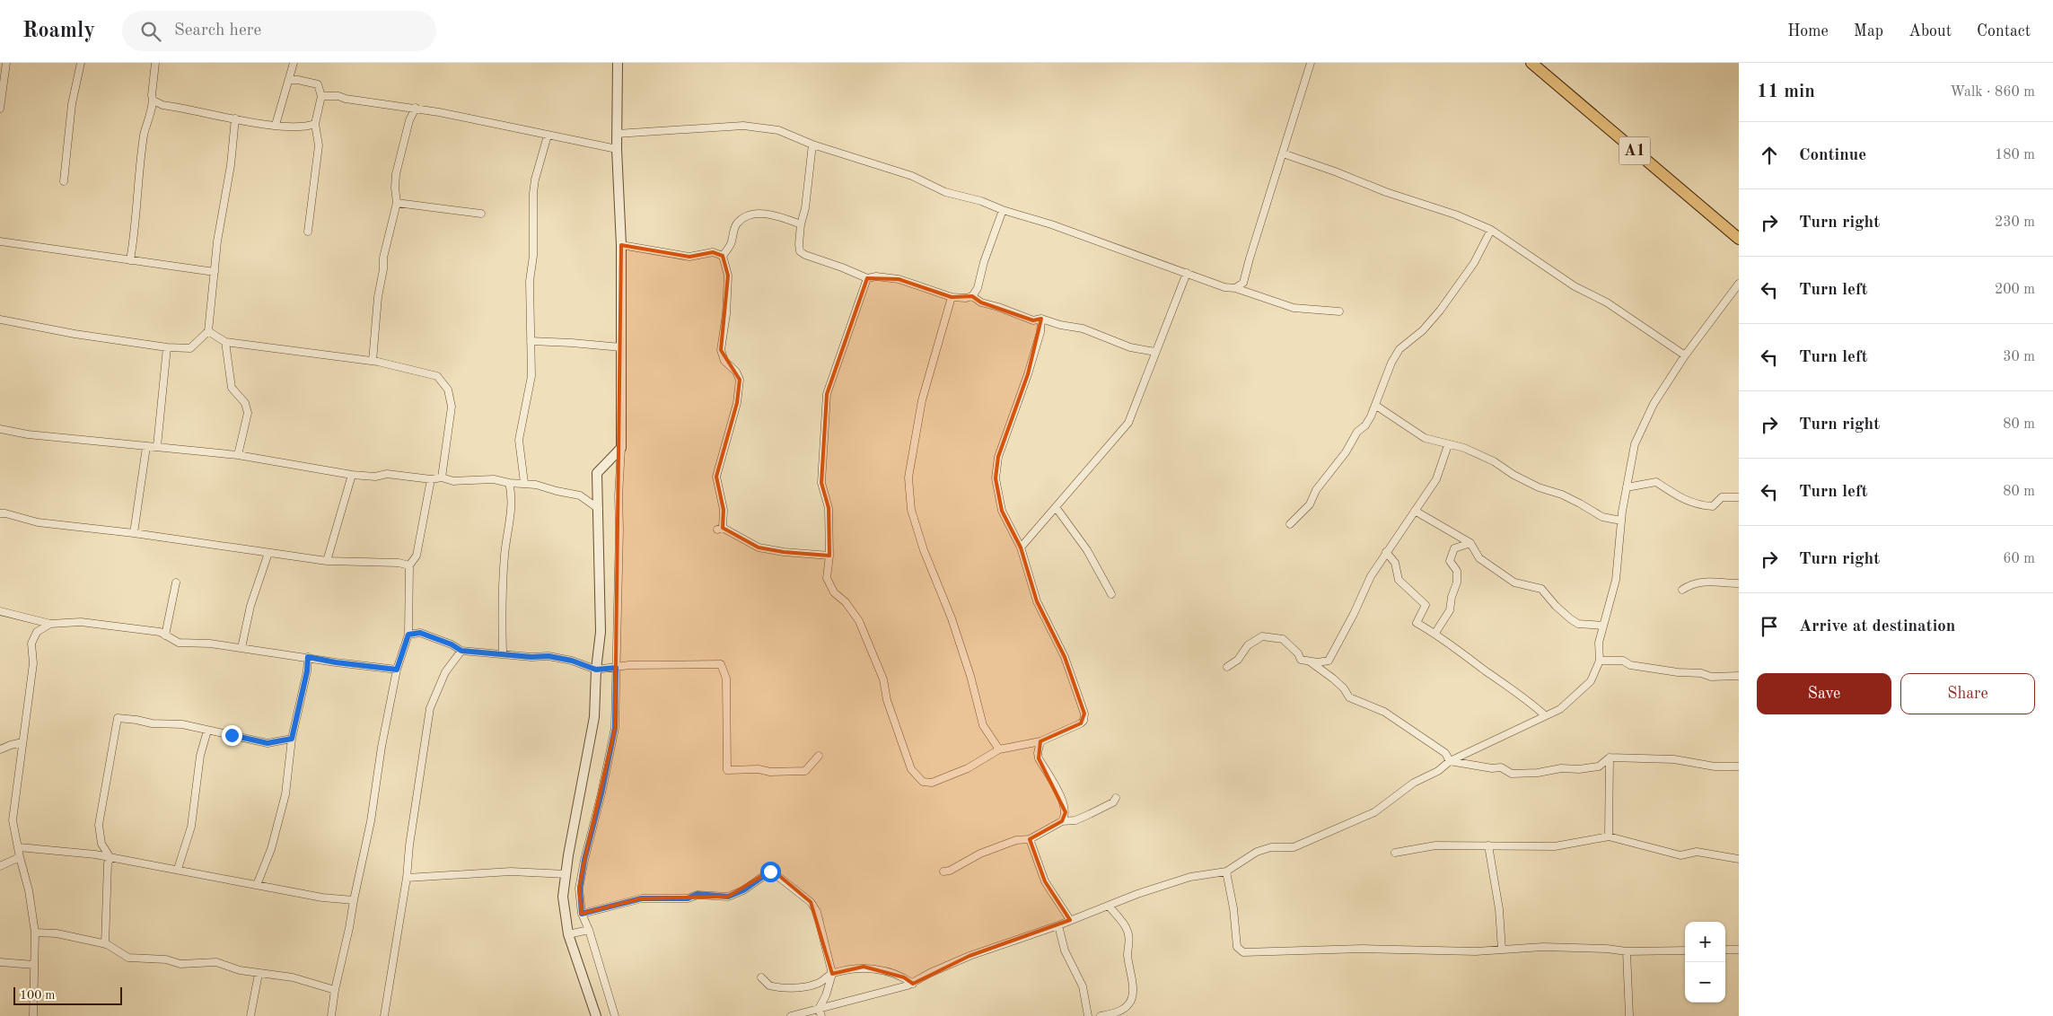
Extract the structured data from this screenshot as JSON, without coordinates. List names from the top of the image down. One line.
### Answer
{"streets":{"highway":["A1"]},"scale_bar":"100 m","page":{"header":"Roamly","search":"Search here","nav":["Home","Map","About","Contact"],"heading":["11 min","Walk · 860 m"],"list":[["Continue","180 m"],["Turn right","230 m"],["Turn left","200 m"],["Turn left","30 m"],["Turn right","80 m"],["Turn left","80 m"],["Turn right","60 m"],"Arrive at destination"],"buttons":["Save","Share"],"map_buttons":["+","−"],"scale":"100 m"}}
